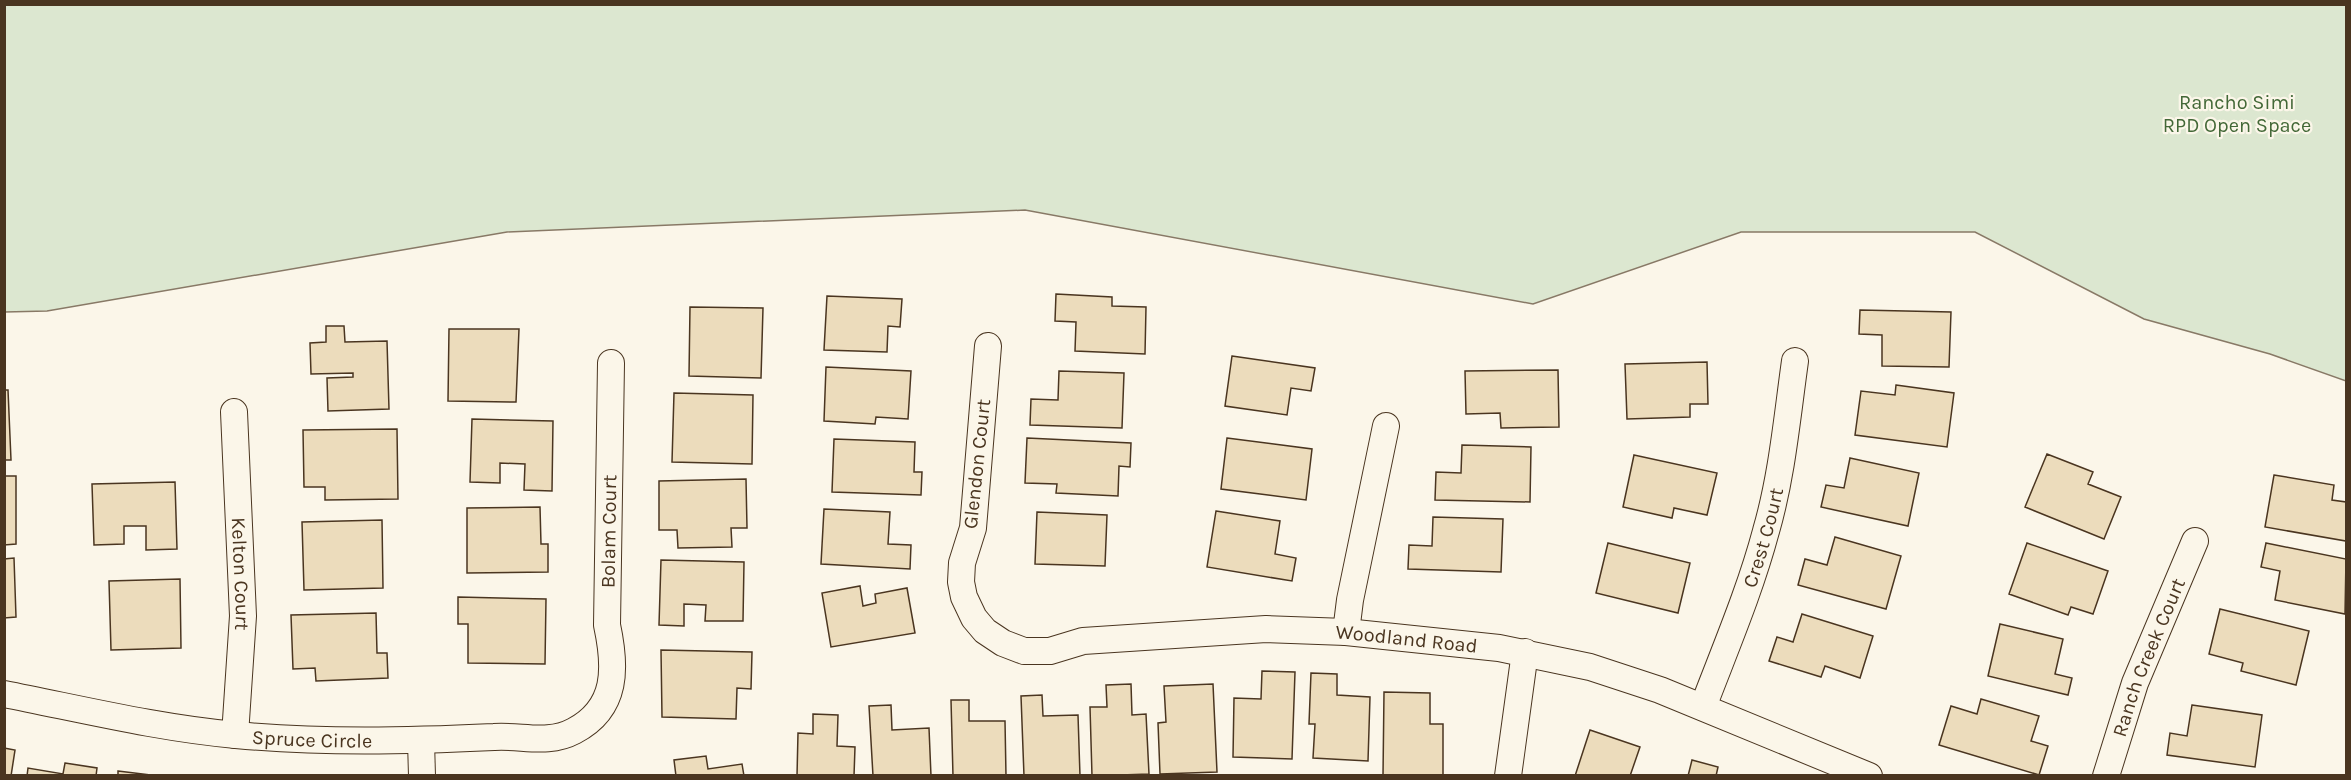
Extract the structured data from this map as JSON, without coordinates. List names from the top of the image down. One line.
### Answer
{"streets":{"street":["Glendon Court","Bolam Court","Crest Court","Kelton Court","Woodland Road","Ranch Creek Court","Spruce Circle"]},"crossings":[["Glendon Court","Woodland Road"],["Bolam Court","Spruce Circle"],["Crest Court","Woodland Road"],["Kelton Court","Spruce Circle"]],"parks":["Rancho Simi RPD Open Space"]}
